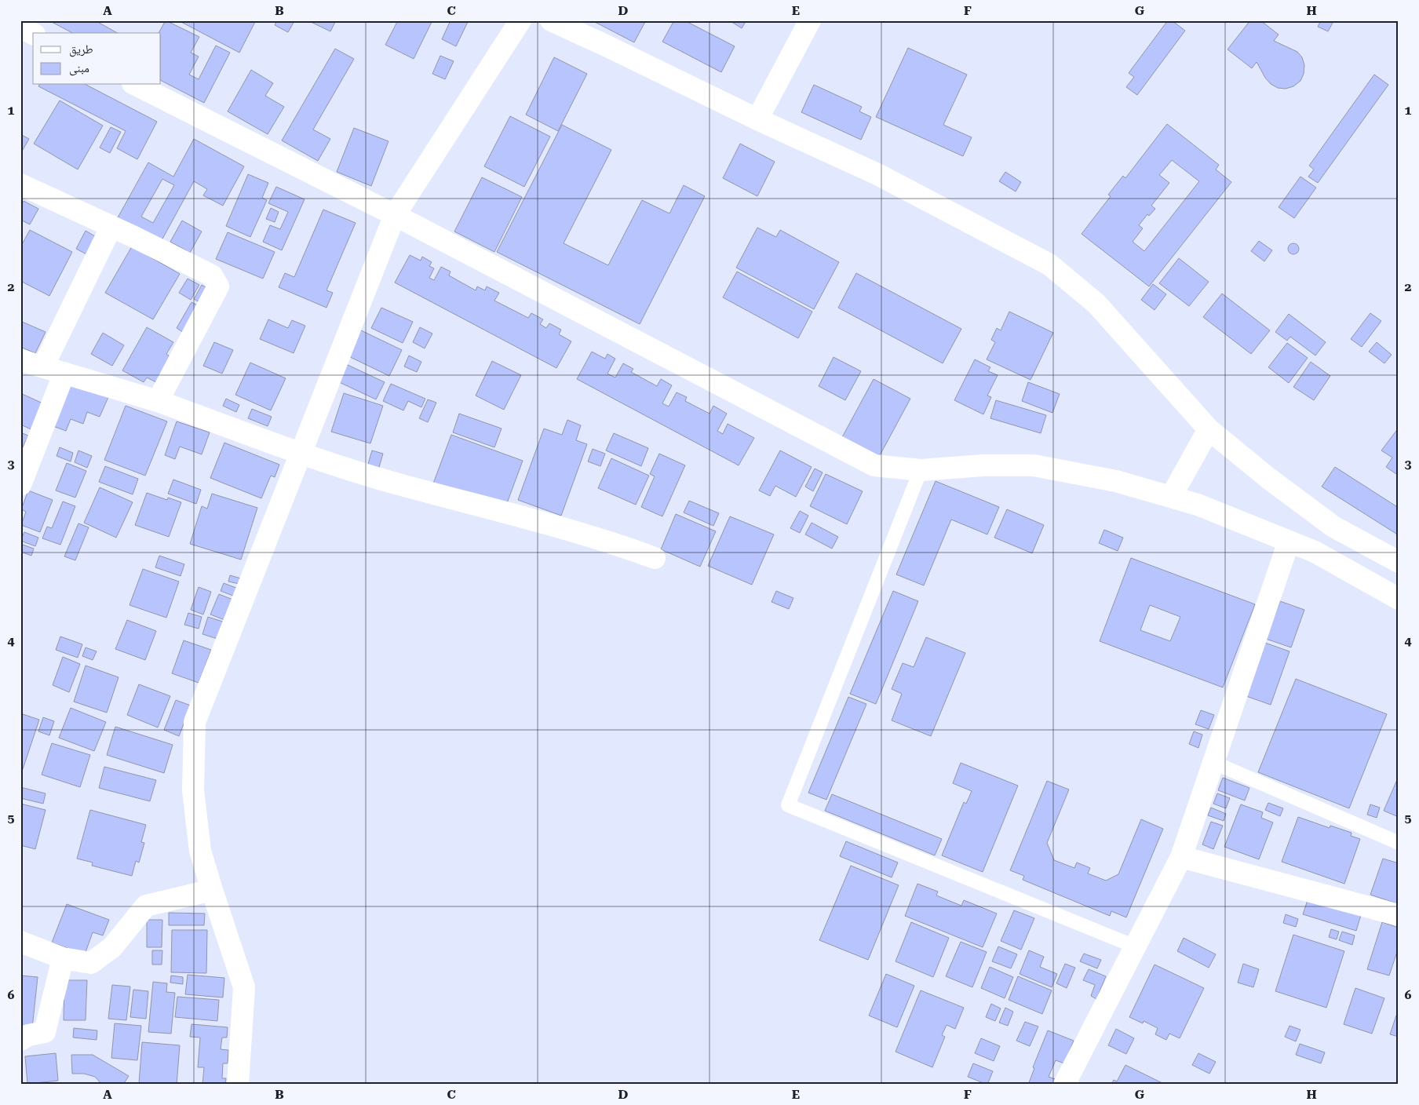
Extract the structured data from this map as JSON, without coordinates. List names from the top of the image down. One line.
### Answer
{"legend":["طريق","مبنى"],"grid":{"columns":["A","B","C","D","E","F","G","H"],"rows":["1","2","3","4","5","6"]}}
